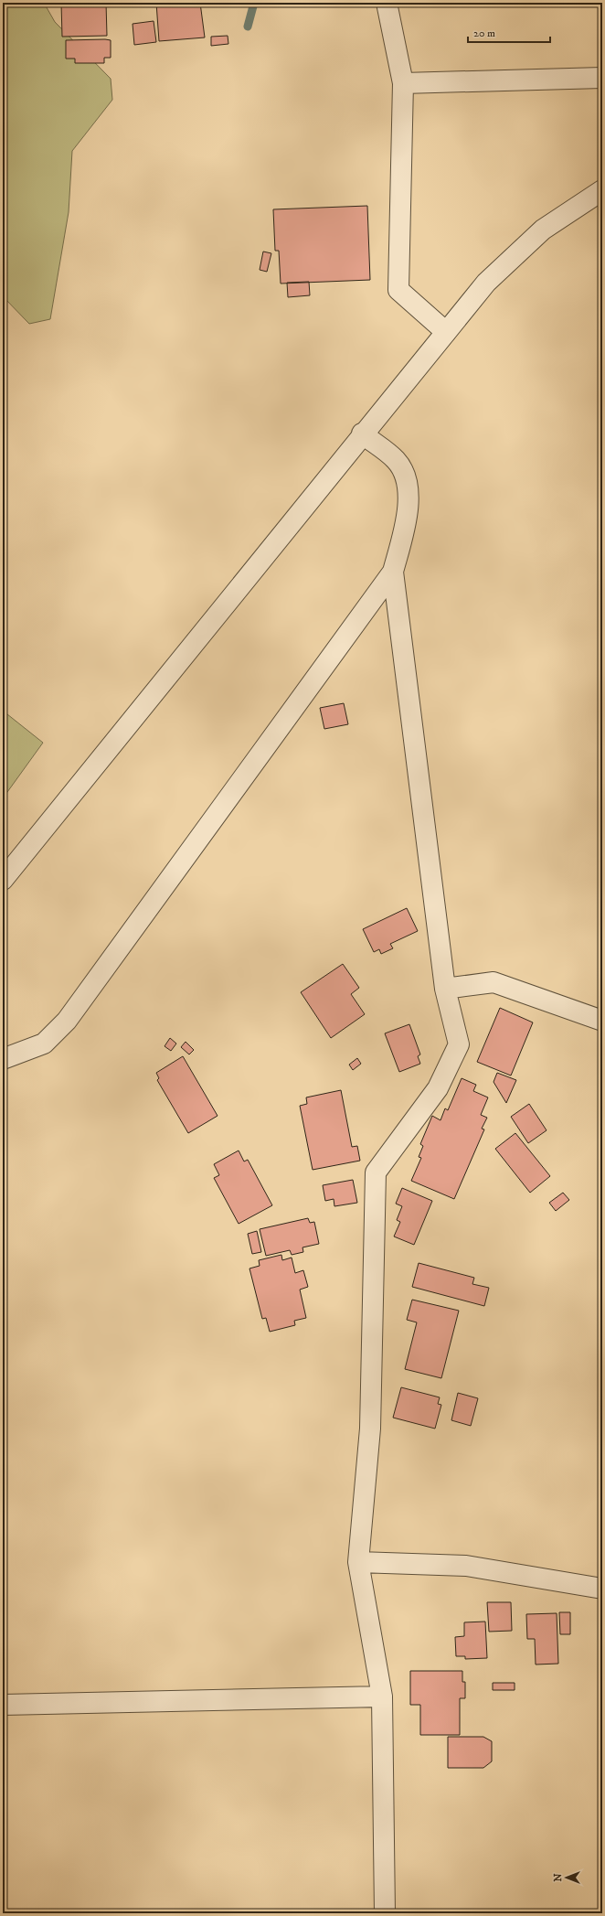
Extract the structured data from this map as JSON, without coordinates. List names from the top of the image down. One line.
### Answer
{"scale_bar":"20 m","north":"left"}
